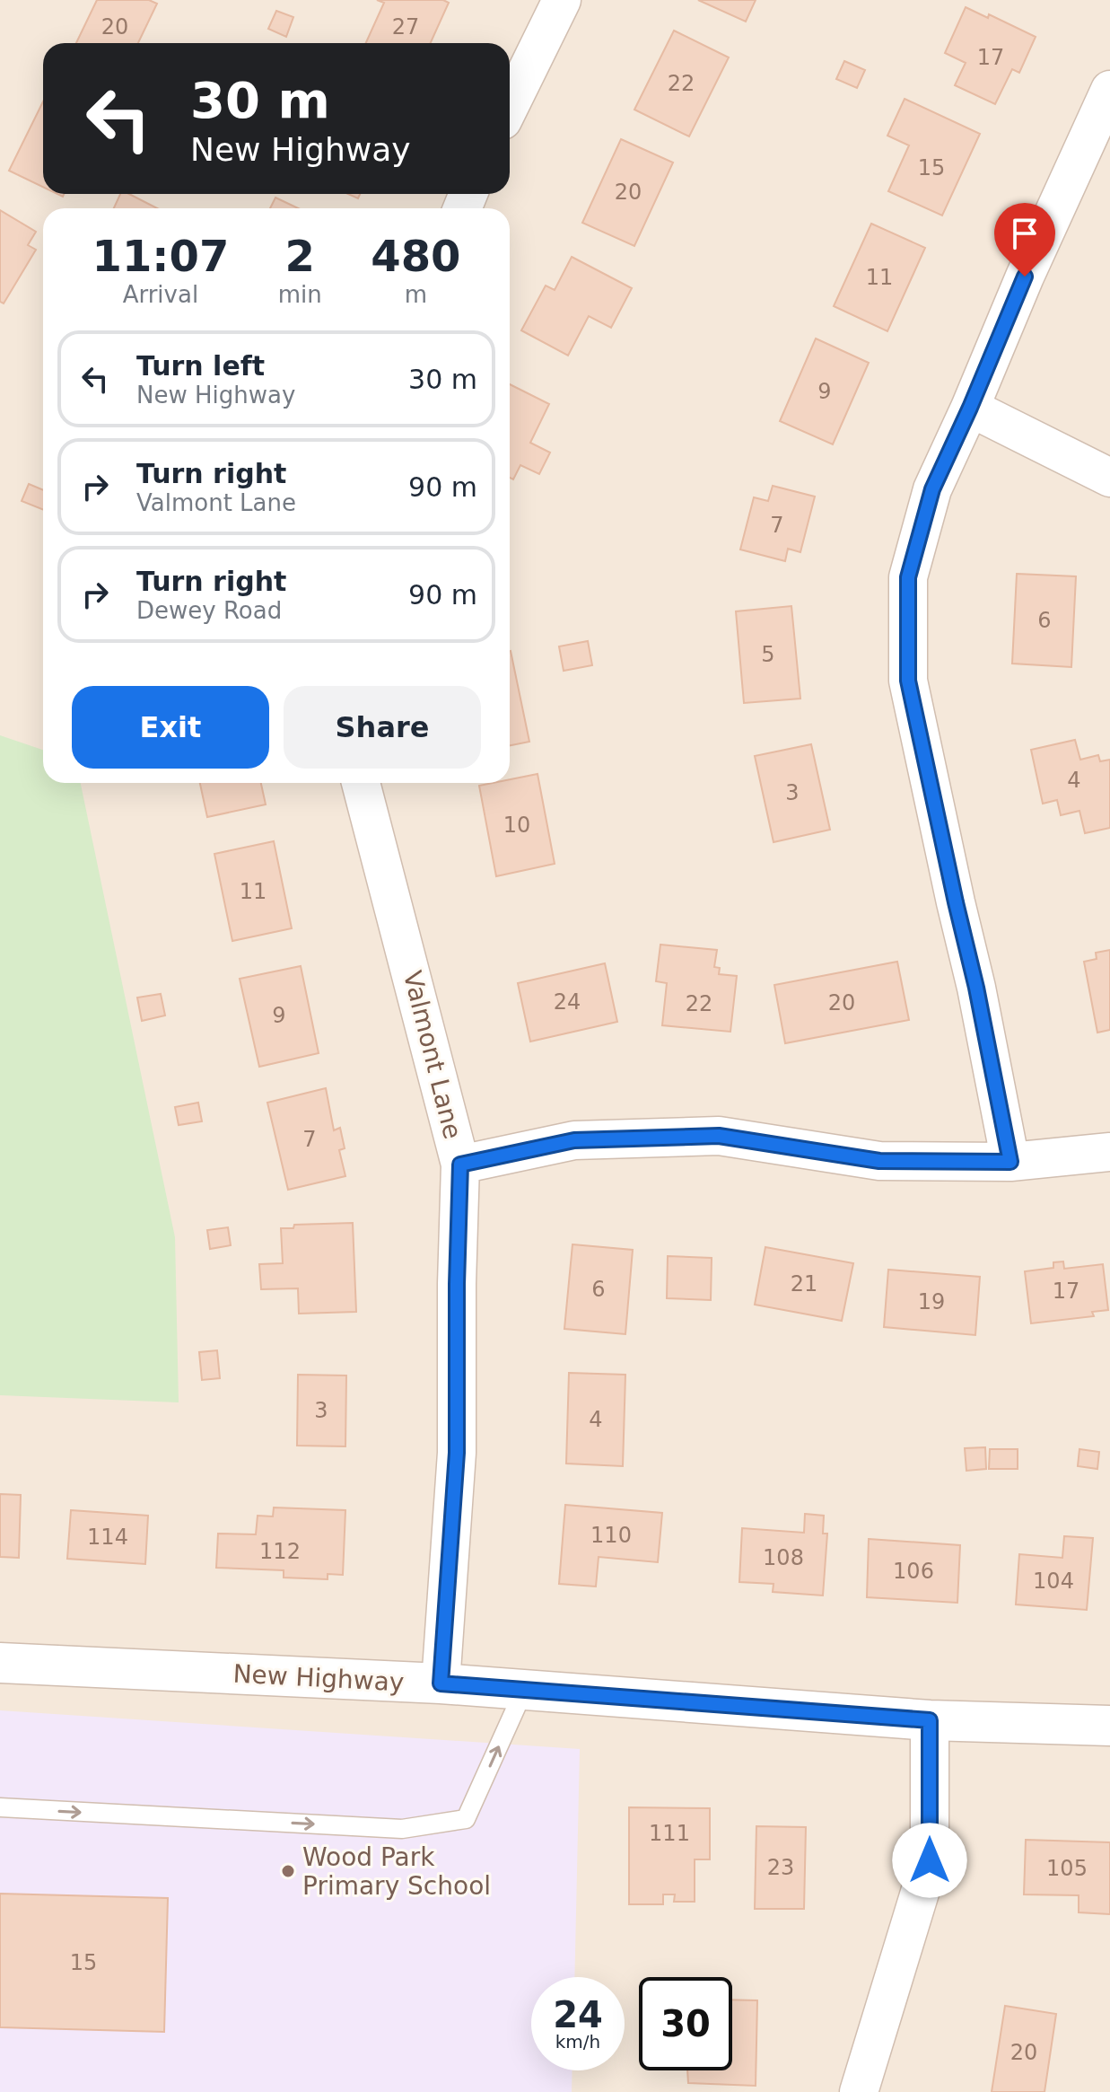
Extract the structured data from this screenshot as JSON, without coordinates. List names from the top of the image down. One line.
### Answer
{"streets":{"street":["Valmont Lane","New Highway"]},"crossings":[["Valmont Lane","New Highway"]],"places":["Wood Park Primary School"],"house_numbers":["20","27","17","22","15","20","11","9","7","6","5","4","3","10","11","24","20","22","9","7","21","6","17","19","3","4","110","114","112","108","106","104","111","23","105","15","20"],"page":{"turn":["30 m","New Highway"],"eta":["11:07","Arrival","2","min","480","m"],"list":[{"name":"Turn left","note":"New Highway","value":"30 m"},{"name":"Turn right","note":"Valmont Lane","value":"90 m"},{"name":"Turn right","note":"Dewey Road","value":"90 m"}],"buttons":["Exit","Share"],"speed":"24 km/h","limit":"30"}}
